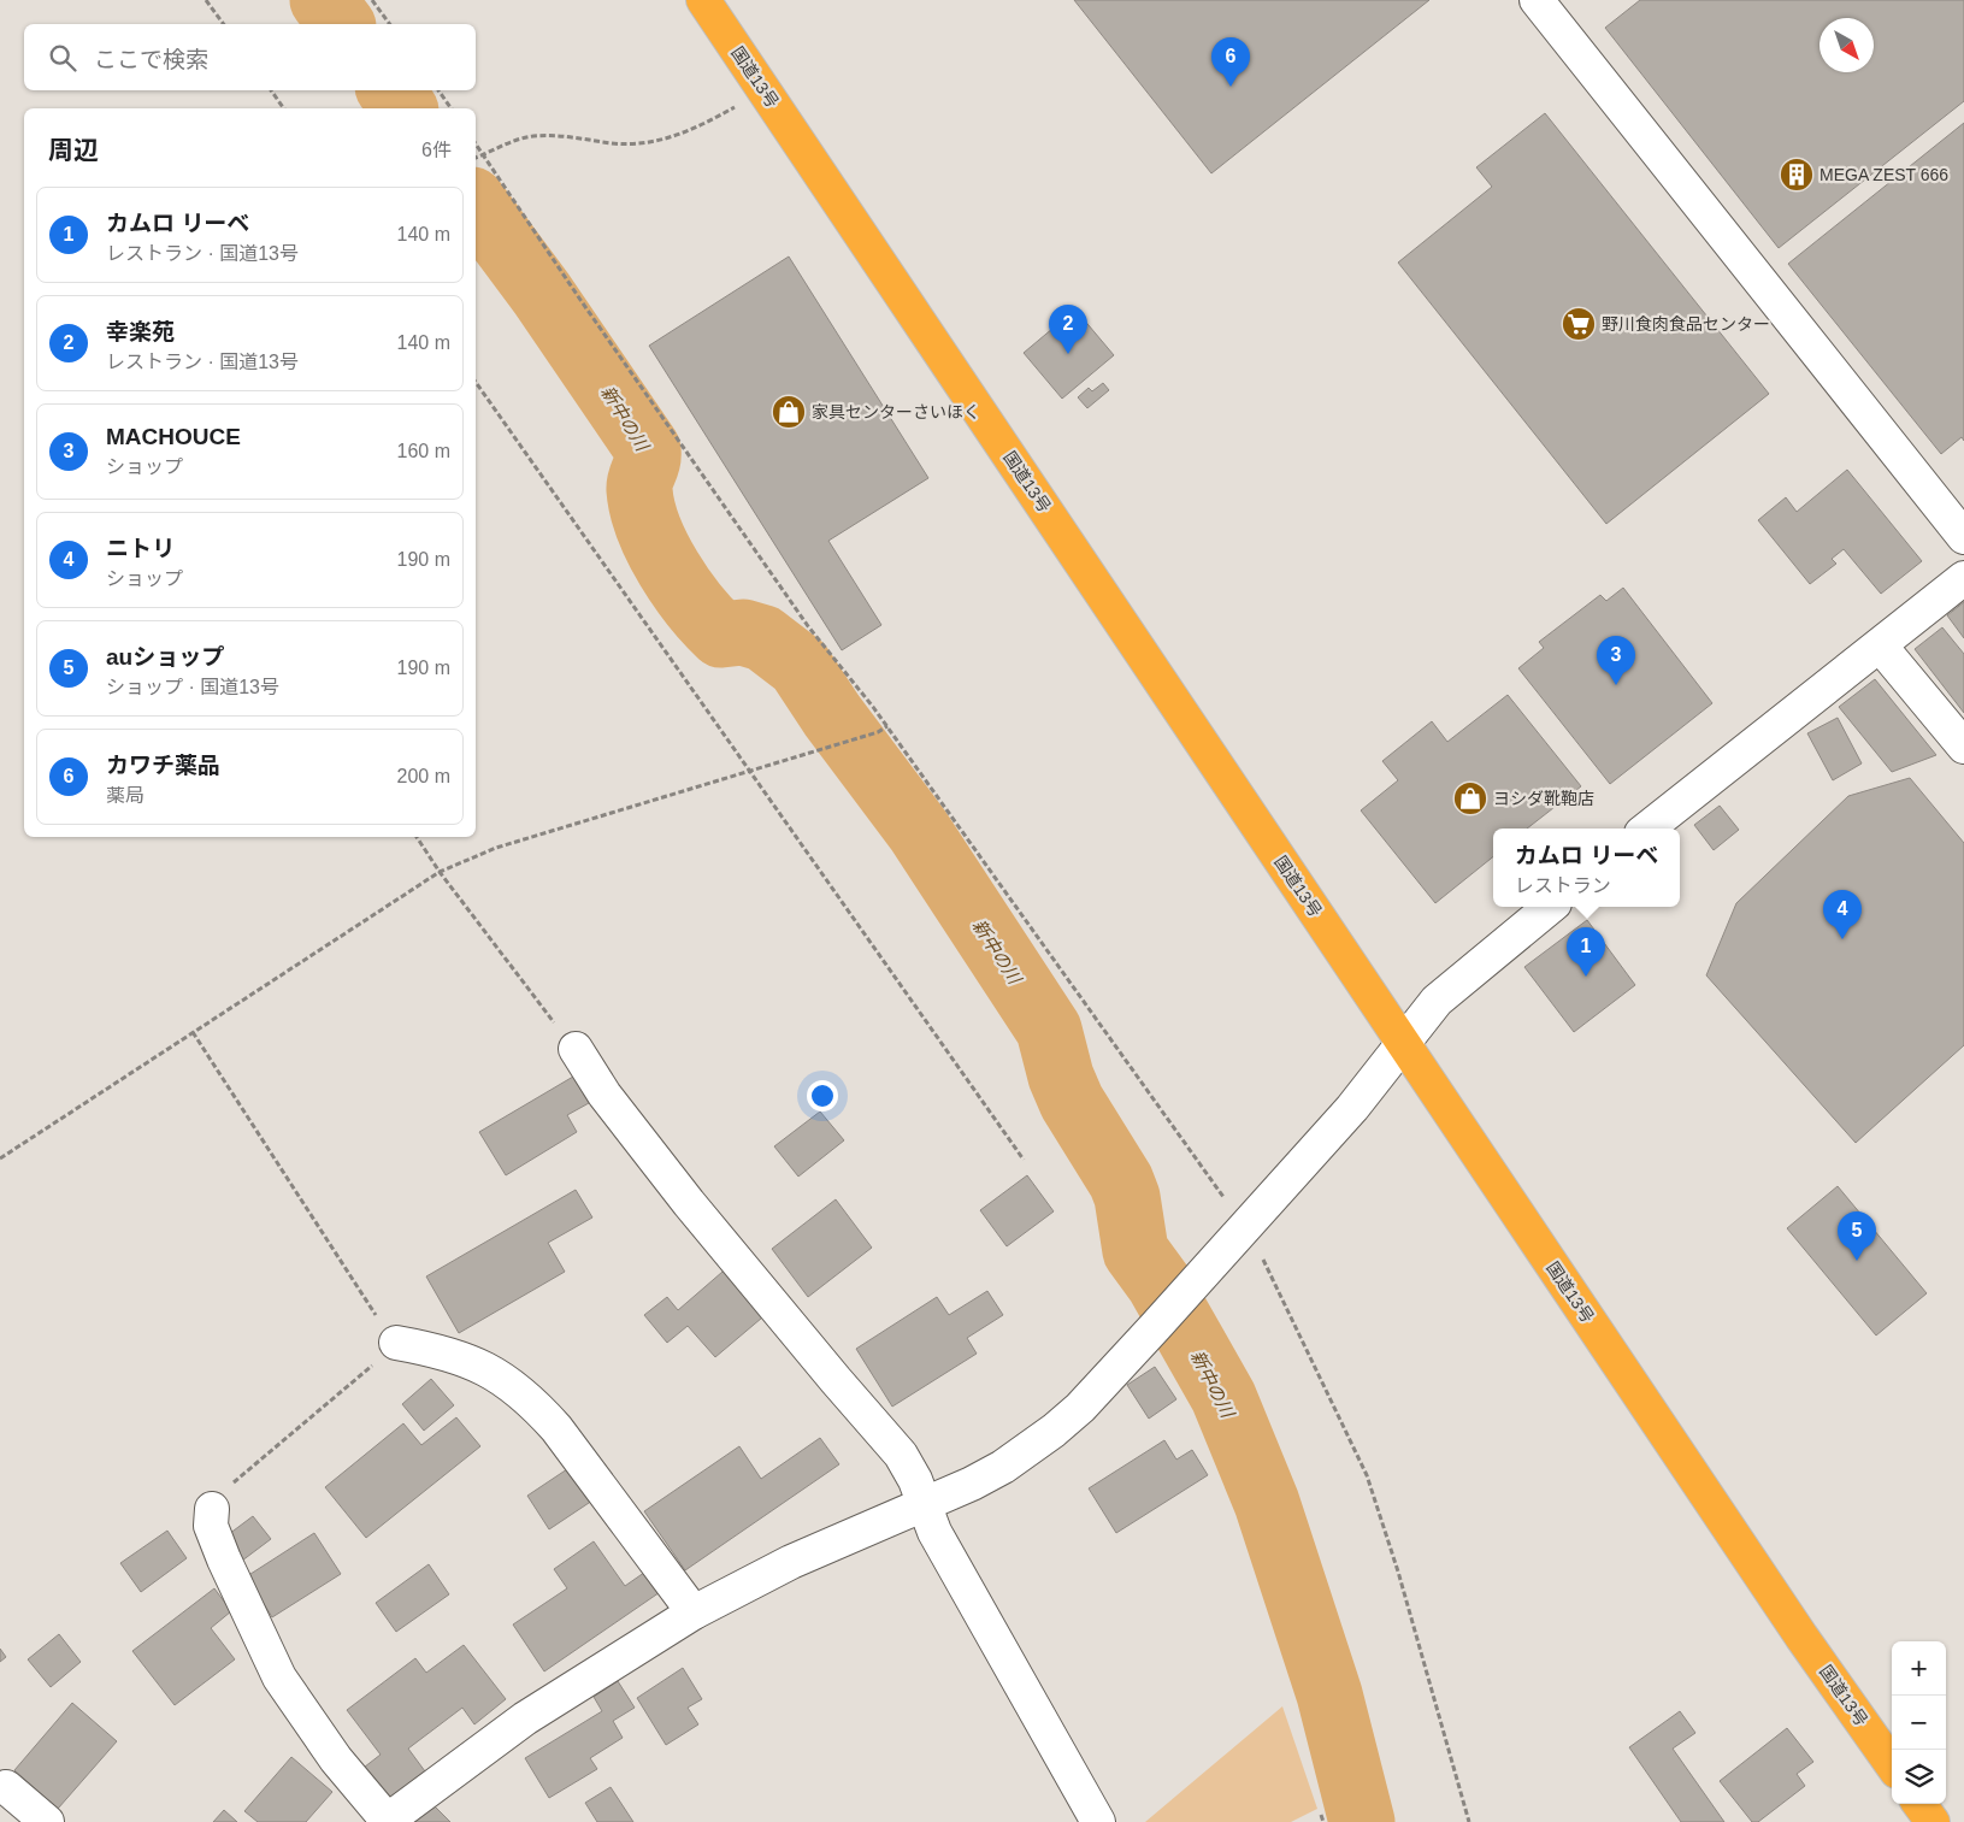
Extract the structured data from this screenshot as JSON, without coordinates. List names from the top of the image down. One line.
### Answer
{"streets":{"highway":["国道13号"]},"water":["新中の川"],"places":{"building":["MEGA ZEST 666"],"supermarket":["野川食肉食品センター"],"shop":["家具センターさいほく","ヨシダ靴鞄店"]},"north":"bottom right","page":{"search":"ここで検索","pins":["6","2","3","4","1","5"],"heading":["周辺","6件"],"list":[{"mark":"1","name":"カムロ リーベ","note":"レストラン · 国道13号","value":"140 m"},{"mark":"2","name":"幸楽苑","note":"レストラン · 国道13号","value":"140 m"},{"mark":"3","name":"MACHOUCE","note":"ショップ","value":"160 m"},{"mark":"4","name":"ニトリ","note":"ショップ","value":"190 m"},{"mark":"5","name":"auショップ","note":"ショップ · 国道13号","value":"190 m"},{"mark":"6","name":"カワチ薬品","note":"薬局","value":"200 m"}],"popup":["カムロ リーベ","レストラン"],"map_buttons":["+","−"]}}
